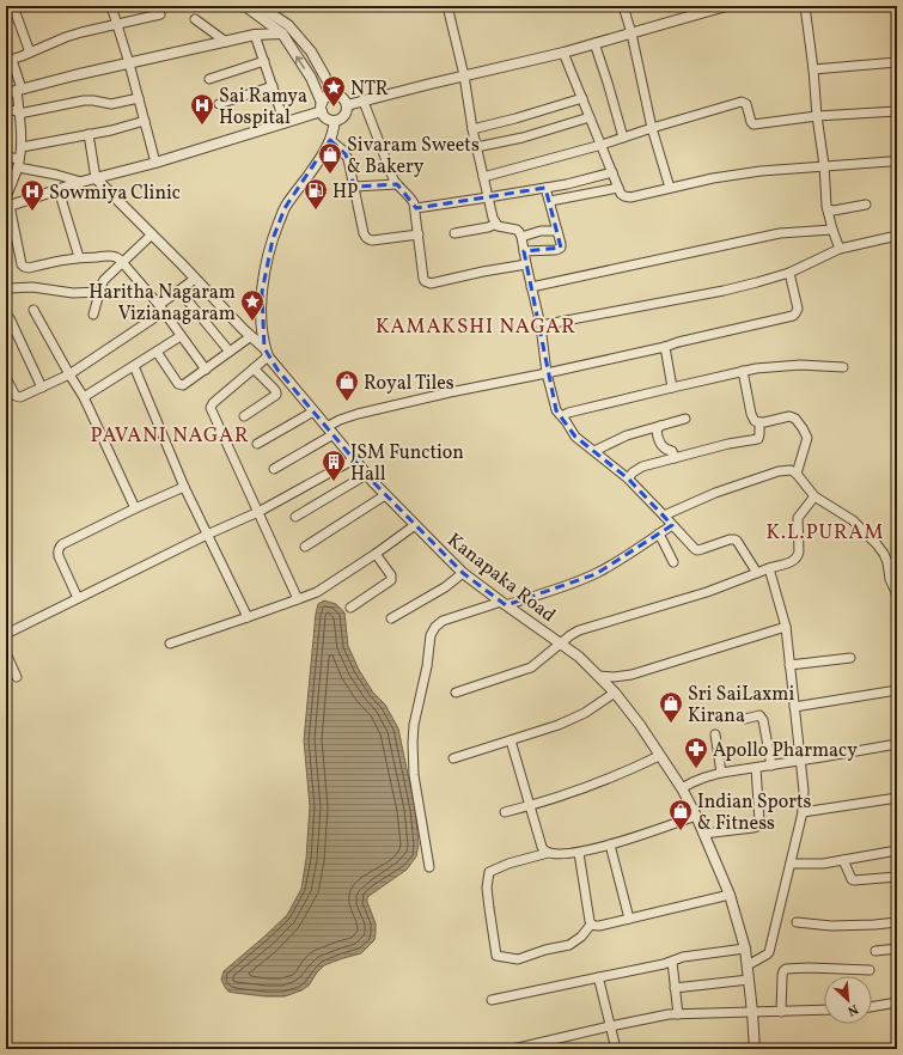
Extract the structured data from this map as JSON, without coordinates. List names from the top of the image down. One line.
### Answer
{"streets":{"street":["Kanapaka Road"]},"districts":["KAMAKSHI NAGAR","PAVANI NAGAR","K.L.PURAM"],"places":{"place":["NTR","Haritha Nagaram Vizianagaram"],"hospital":["Sai Ramya Hospital","Sowmiya Clinic"],"shop":["Sivaram Sweets & Bakery","Royal Tiles","Sri SaiLaxmi Kirana","Indian Sports & Fitness"],"fuel station":["HP"],"building":["JSM Function Hall"],"pharmacy":["Apollo Pharmacy"]},"north":"bottom right"}
